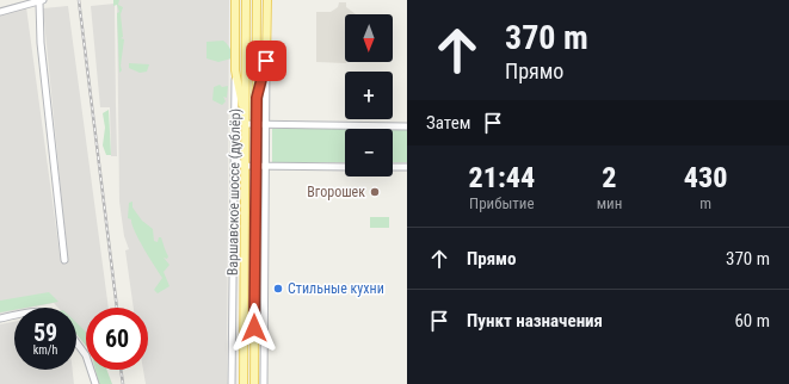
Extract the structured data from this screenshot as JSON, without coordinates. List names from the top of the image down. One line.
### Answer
{"streets":{"main road":["Варшавское шоссе (дублёр)"]},"places":["Вгорошек","Стильные кухни"],"north":"bottom","page":{"turn":["370 m","Прямо"],"map_buttons":["+","−"],"then":"Затем","eta":["21:44","Прибытие","2","мин","430","m"],"list":[{"name":"Прямо","value":"370 m"},{"name":"Пункт назначения","value":"60 m"}],"speed":"59 km/h","limit":"60"}}
